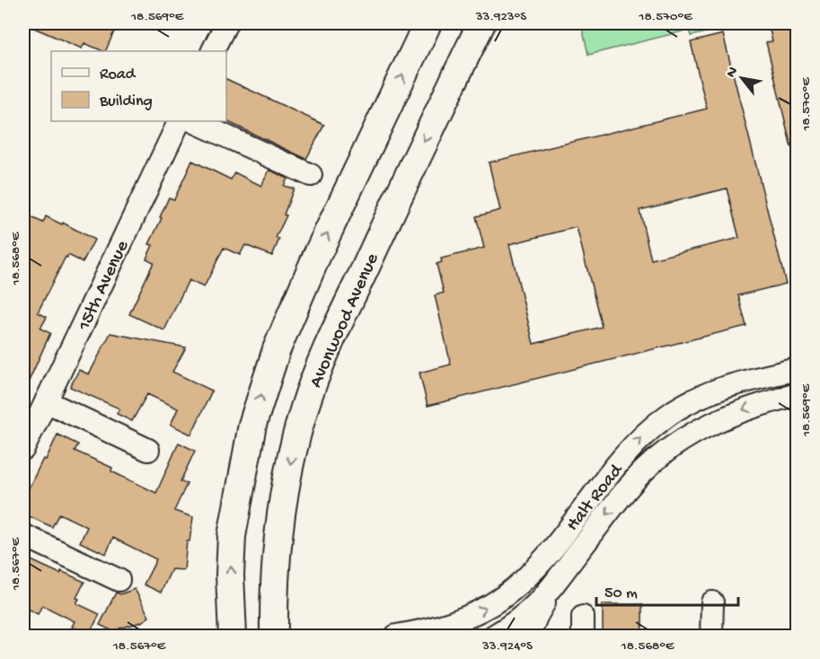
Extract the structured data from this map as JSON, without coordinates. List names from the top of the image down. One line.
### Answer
{"streets":{"main road":["Avonwood Avenue"],"street":["15th Avenue","Halt Road"]},"legend":["Road","Building"],"scale_bar":"50 m","north":"top left","coordinates":["18.569°E","33.923°S","18.570°E","18.568°E","18.567°E","33.924°S"]}
